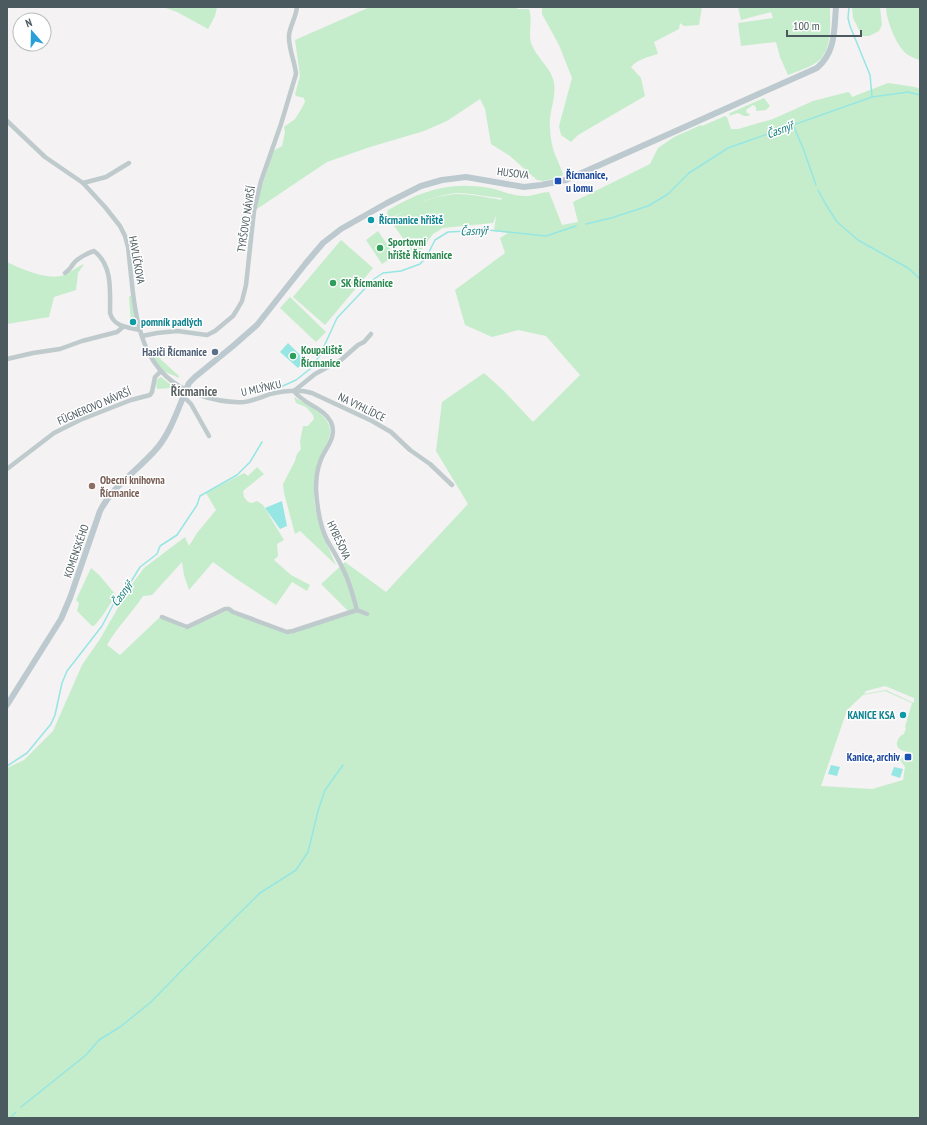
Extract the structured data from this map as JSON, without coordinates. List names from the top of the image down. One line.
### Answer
{"streets":{"main road":["HUSOVA","KOMENSKÉHO"],"street":["TYRŠOVO NÁVRŠÍ","HAVLÍČKOVA","U MLÝNKU","FÜGNEROVO NÁVRŠÍ","NA VYHLÍDCE","HYBEŠOVA"]},"crossings":[["HUSOVA","U MLÝNKU"],["HUSOVA","KOMENSKÉHO"],["TYRŠOVO NÁVRŠÍ","HAVLÍČKOVA"],["HAVLÍČKOVA","FÜGNEROVO NÁVRŠÍ"],["U MLÝNKU","NA VYHLÍDCE"],["U MLÝNKU","HYBEŠOVA"],["U MLÝNKU","KOMENSKÉHO"],["NA VYHLÍDCE","HYBEŠOVA"]],"districts":["Řícmanice"],"water":["Časnýř"],"places":{"transit":["Řícmanice, u lomu","Kanice, archiv"],"other":["Řícmanice hřiště","Sportovní hřiště Řícmanice","SK Řícmanice","pomník padlých","Hasiči Řícmanice","Koupaliště Řícmanice","Obecní knihovna Řícmanice","KANICE KSA"]},"scale_bar":"100 m","north":"top"}
